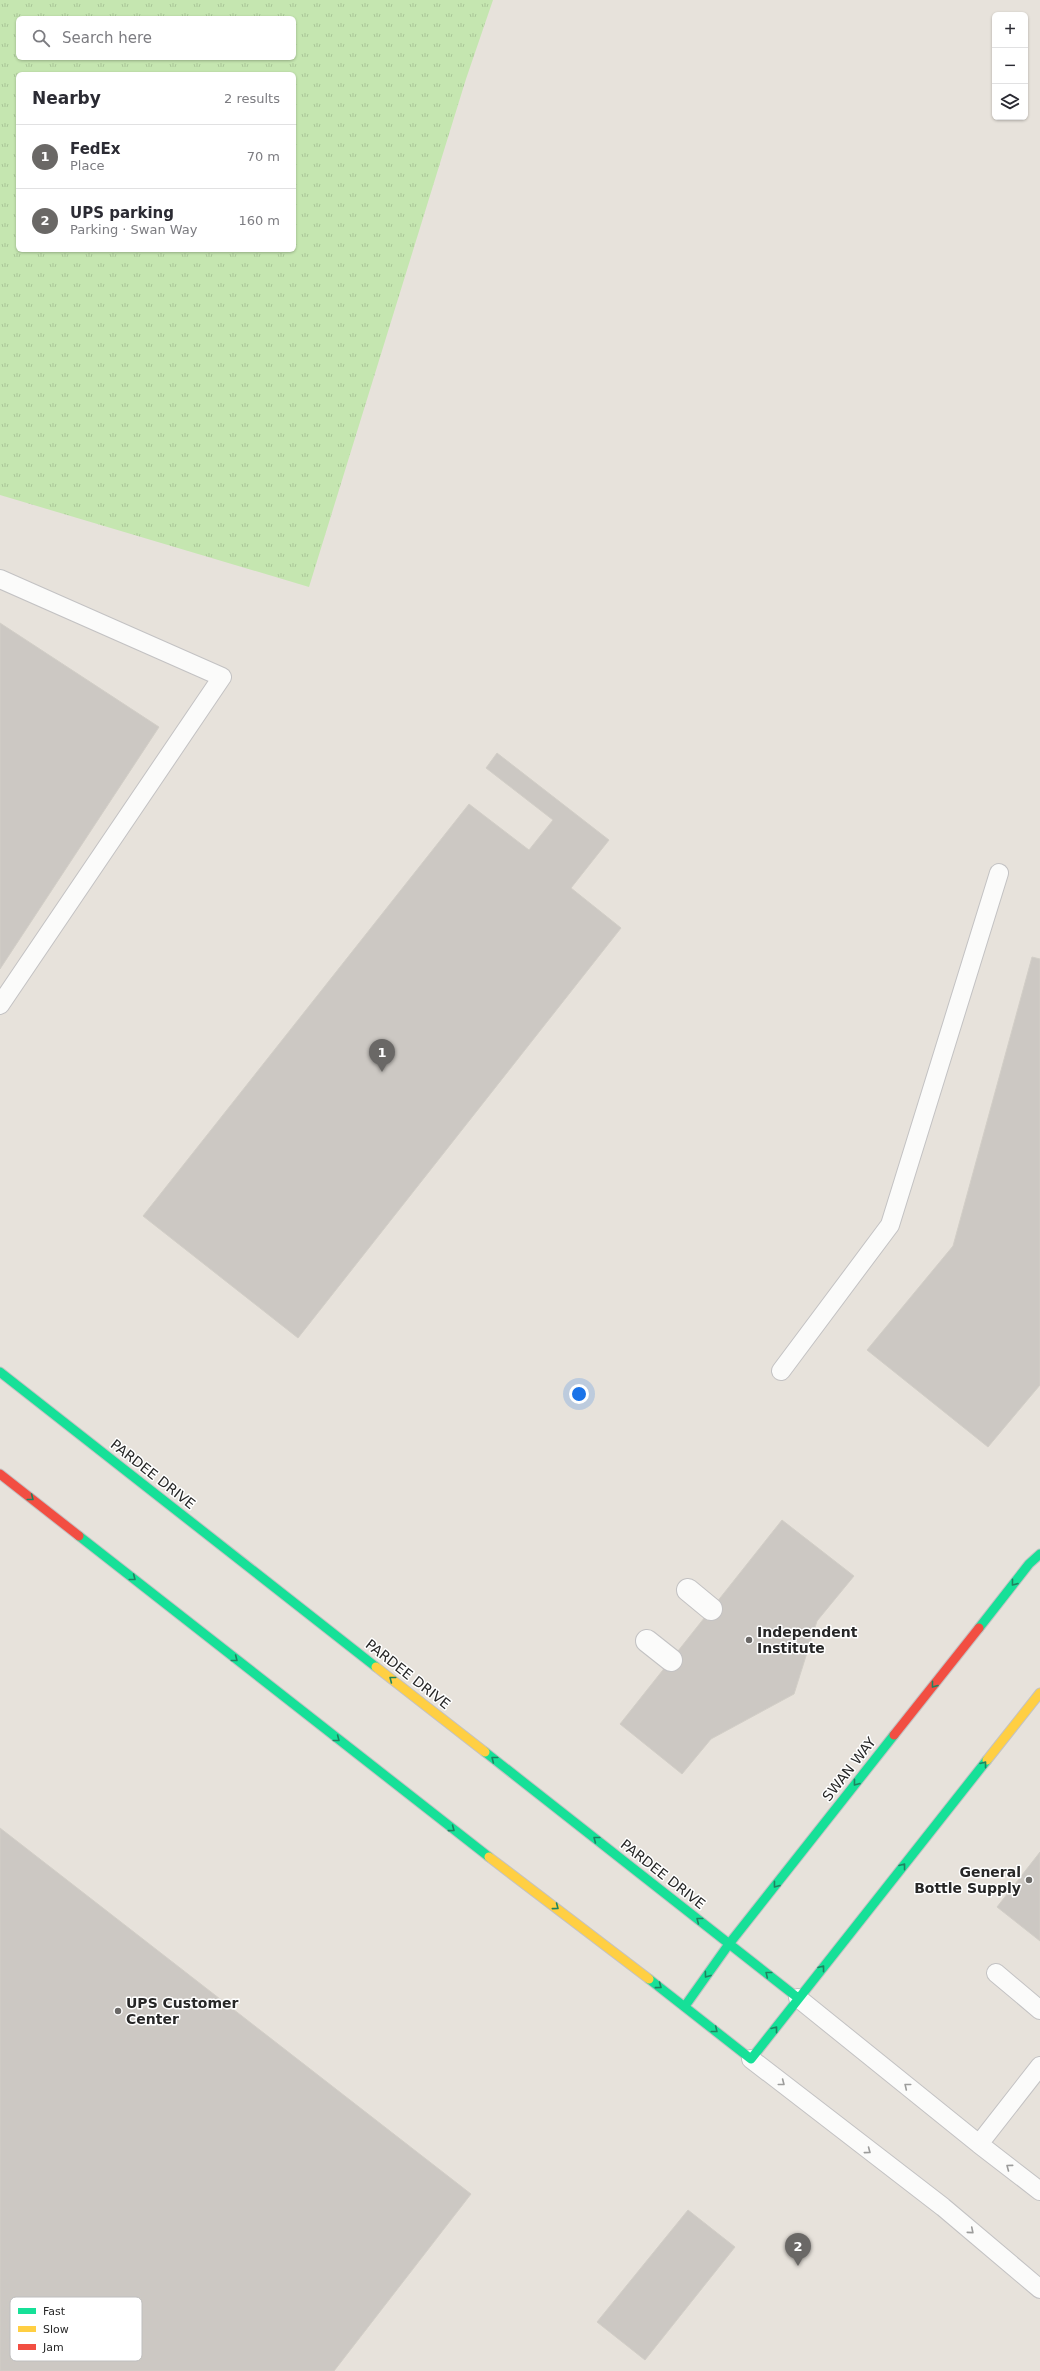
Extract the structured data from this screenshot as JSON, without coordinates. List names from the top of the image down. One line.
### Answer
{"streets":{"main road":["PARDEE DRIVE","SWAN WAY"]},"crossings":[["PARDEE DRIVE","SWAN WAY"]],"one_way":["SWAN WAY"],"places":["Independent Institute","General Bottle Supply","UPS Customer Center"],"legend":["Fast","Slow","Jam"],"page":{"map_buttons":["+","−"],"search":"Search here","heading":["Nearby","2 results"],"list":[{"mark":"1","name":"FedEx","note":"Place","value":"70 m"},{"mark":"2","name":"UPS parking","note":"Parking · Swan Way","value":"160 m"}],"pins":["1","2"]}}
